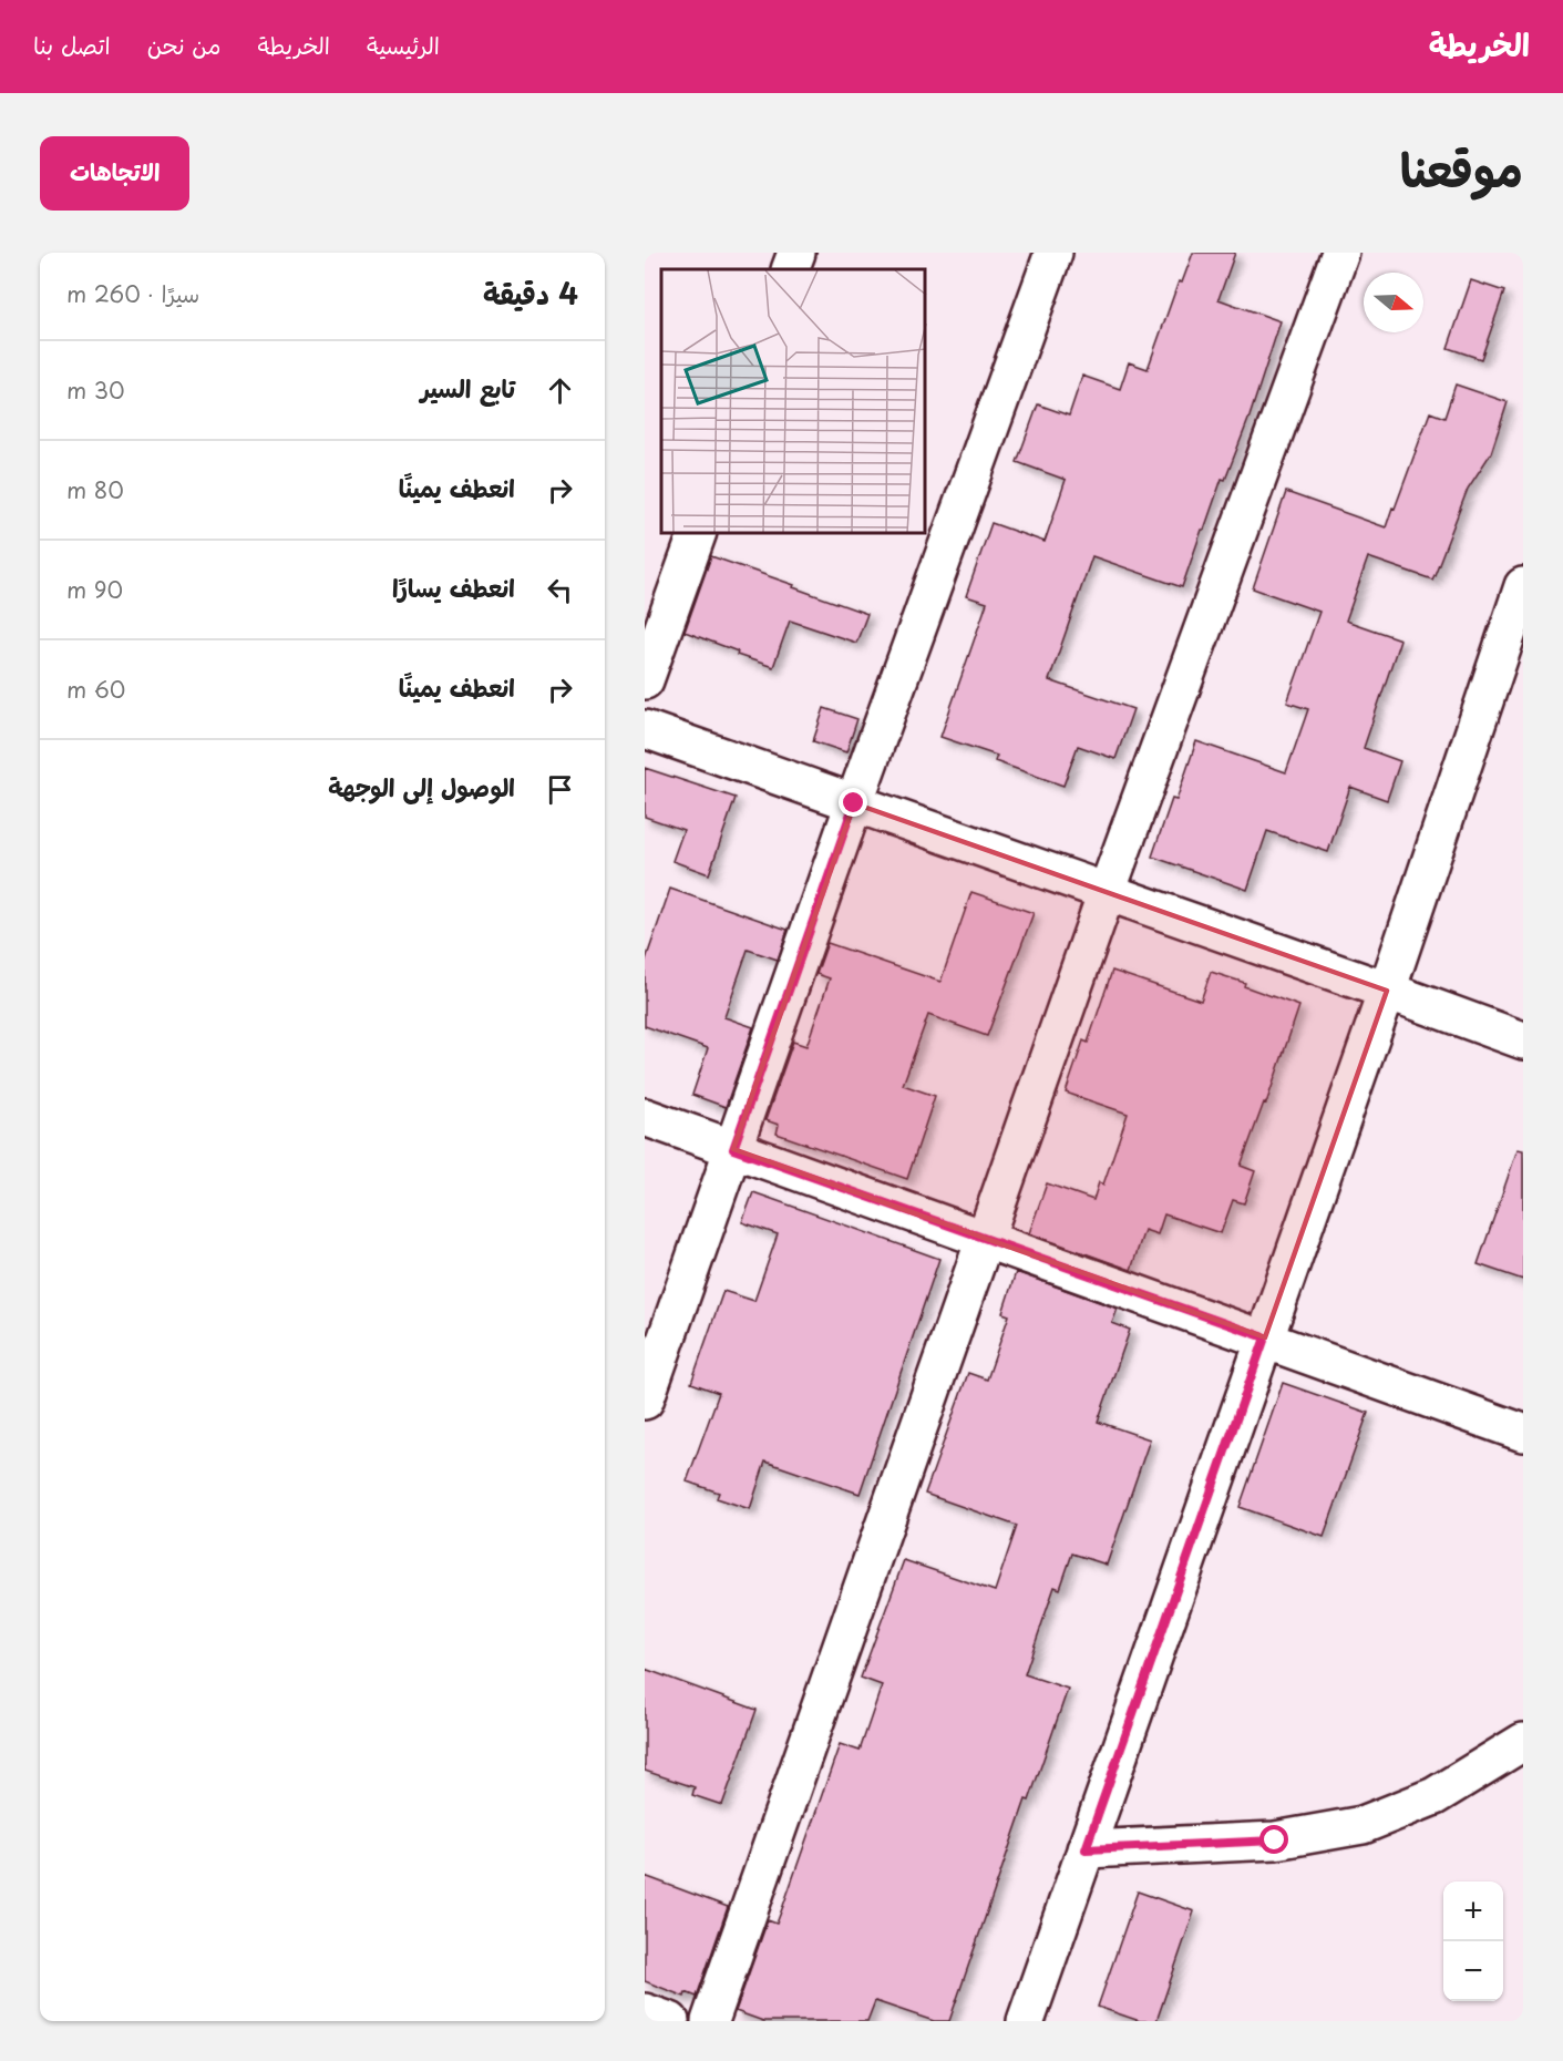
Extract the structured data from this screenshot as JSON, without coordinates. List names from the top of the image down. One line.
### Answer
{"north":"right","page":{"header":"الخريطة","nav":["الرئيسية","الخريطة","من نحن","اتصل بنا"],"title":"موقعنا","buttons":"الاتجاهات","heading":["4 دقيقة","سيرًا · 260 m"],"list":[["تابع السير","30 m"],["انعطف يمينًا","80 m"],["انعطف يسارًا","90 m"],["انعطف يمينًا","60 m"],"الوصول إلى الوجهة"],"map_buttons":["+","−"]}}
